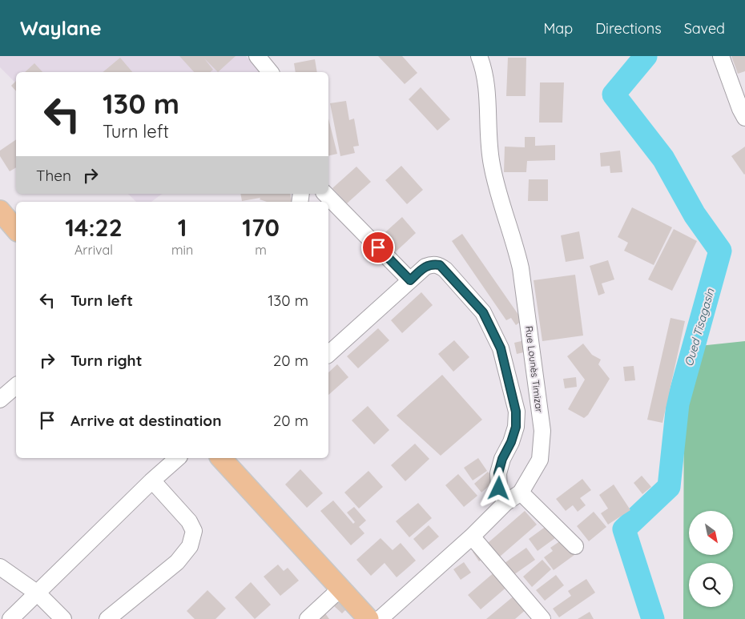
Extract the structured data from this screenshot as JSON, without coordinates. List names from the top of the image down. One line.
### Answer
{"streets":{"street":["Rue Lounès Timizar"]},"water":["Oued Tisagasin"],"north":"bottom right","page":{"header":"Waylane","nav":["Map","Directions","Saved"],"turn":["130 m","Turn left"],"then":"Then","eta":["14:22","Arrival","1","min","170","m"],"list":[{"name":"Turn left","value":"130 m"},{"name":"Turn right","value":"20 m"},{"name":"Arrive at destination","value":"20 m"}]}}
